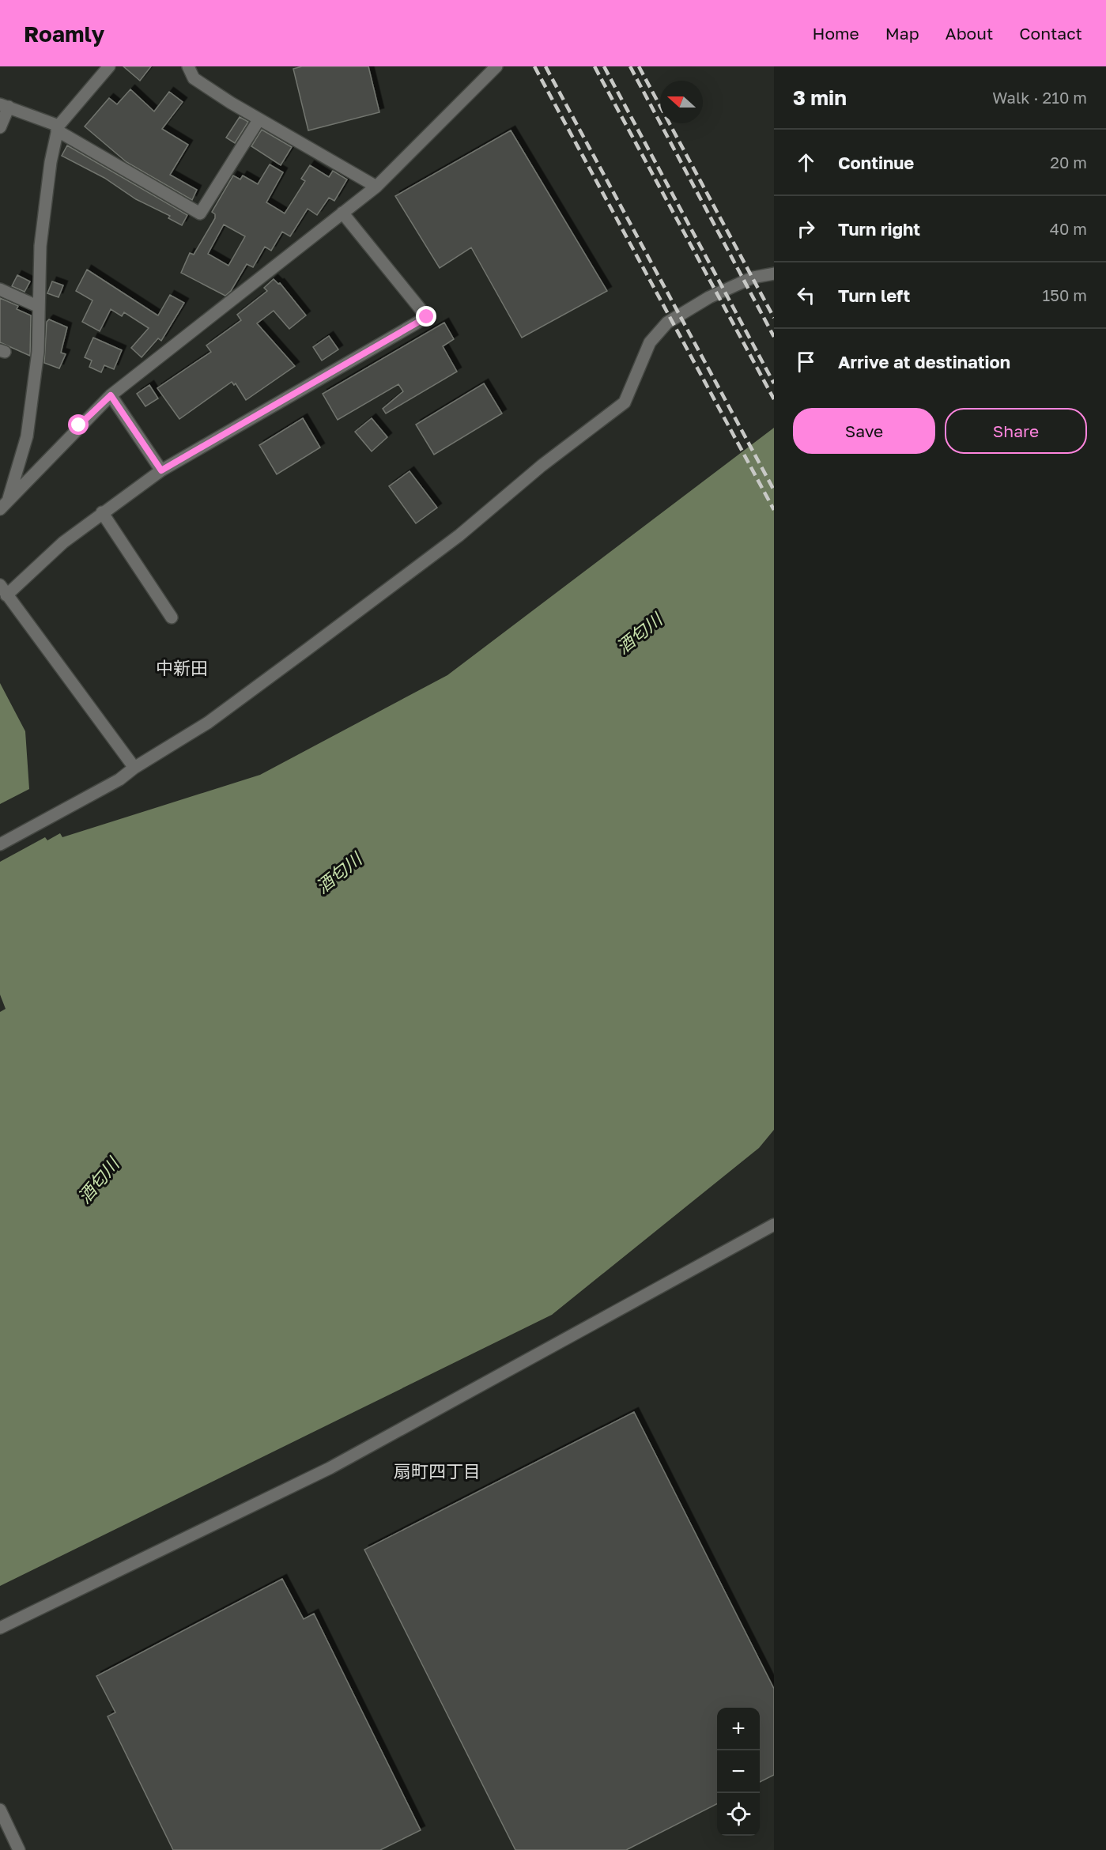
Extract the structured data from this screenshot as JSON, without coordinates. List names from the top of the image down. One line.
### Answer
{"districts":["中新田","扇町四丁目"],"water":["酒匂川"],"north":"left","page":{"header":"Roamly","nav":["Home","Map","About","Contact"],"heading":["3 min","Walk · 210 m"],"list":[["Continue","20 m"],["Turn right","40 m"],["Turn left","150 m"],"Arrive at destination"],"buttons":["Save","Share"],"map_buttons":["+","−"]}}
